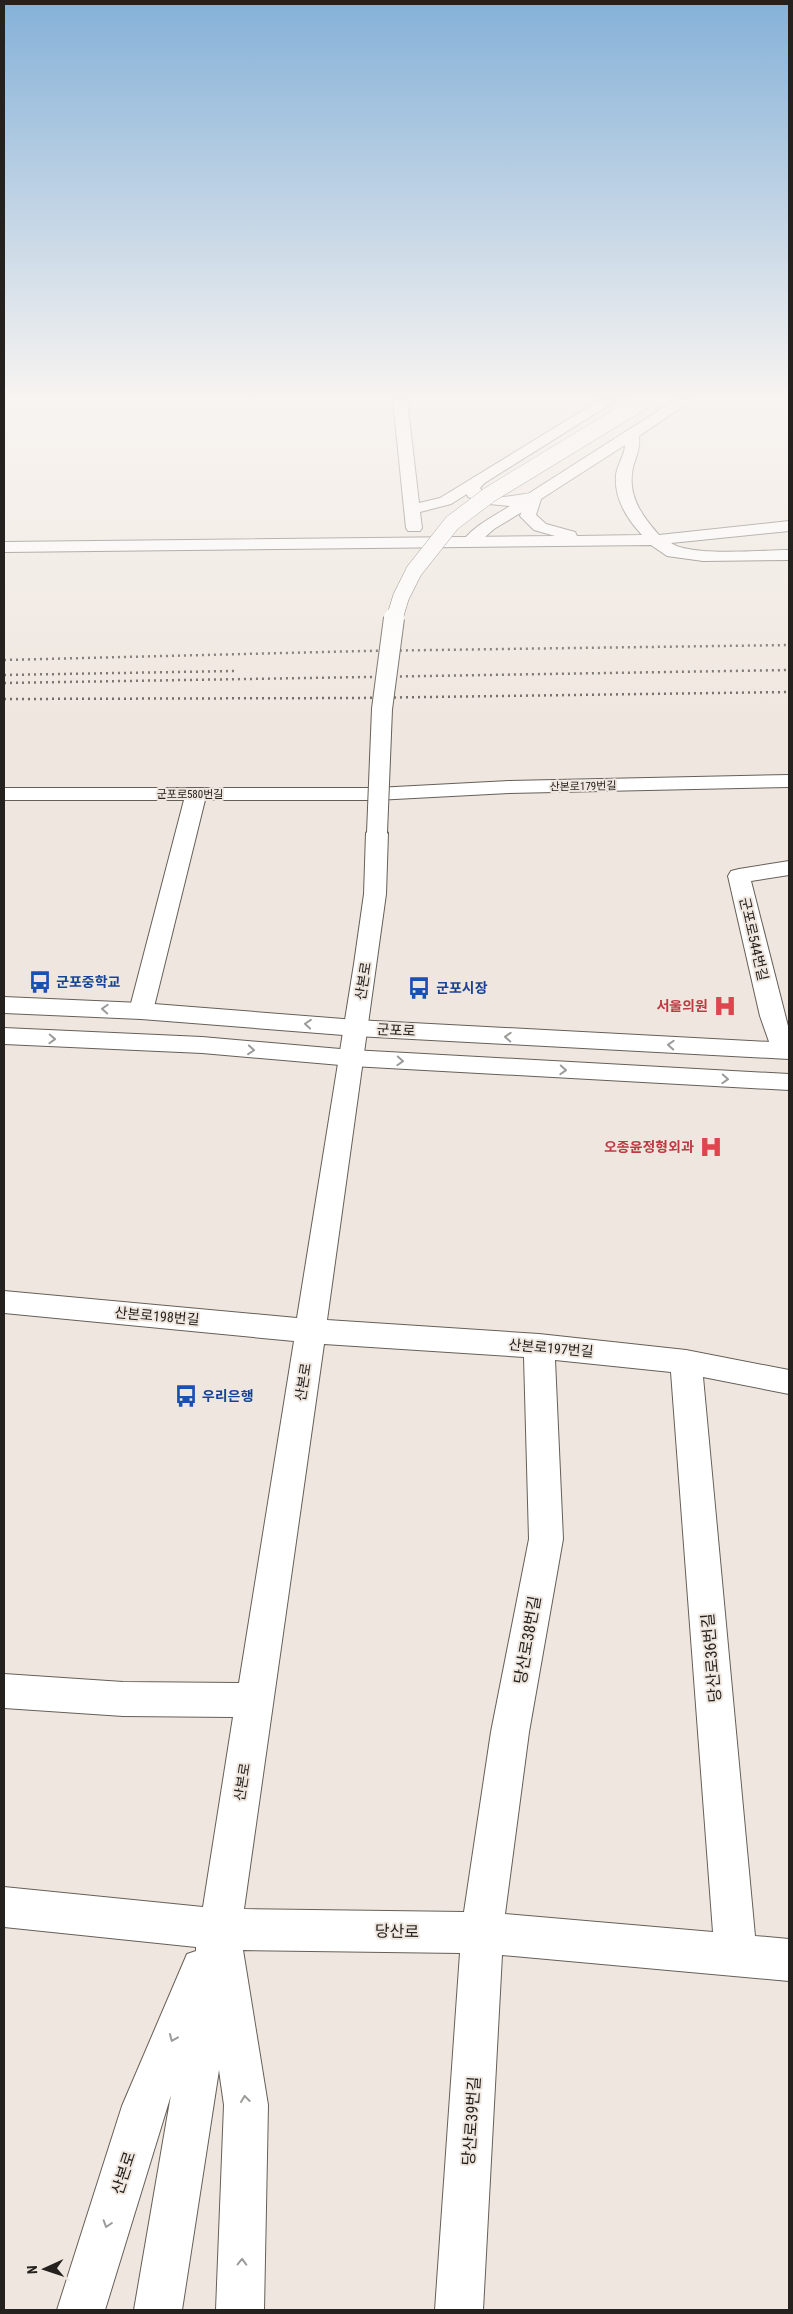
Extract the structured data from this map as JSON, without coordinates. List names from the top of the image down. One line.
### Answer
{"streets":{"street":["산본로179번길","군포로580번길","군포로544번길","산본로","군포로","산본로198번길","산본로197번길","당산로38번길","당산로36번길","당산로","당산로39번길"]},"crossings":[["산본로179번길","군포로580번길"],["군포로544번길","군포로"],["산본로","군포로"],["산본로","산본로198번길"],["산본로","산본로197번길"],["산본로","당산로"],["산본로198번길","산본로197번길"],["산본로197번길","당산로38번길"],["산본로197번길","당산로36번길"],["당산로38번길","당산로"],["당산로38번길","당산로39번길"],["당산로36번길","당산로"],["당산로","당산로39번길"]],"places":{"bus stop":["군포중학교","군포시장","우리은행"],"hospital":["서울의원","오종윤정형외과"]},"north":"left"}
